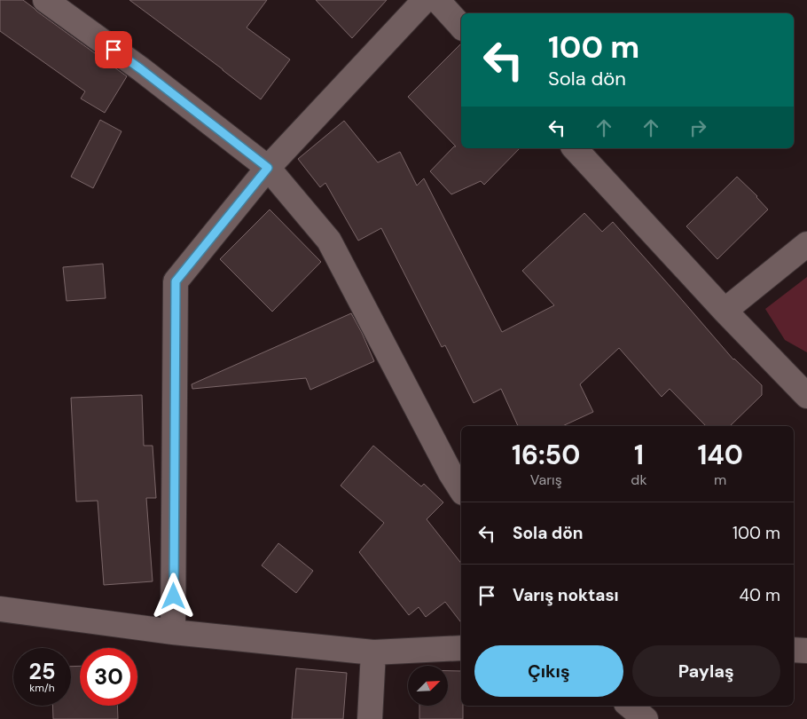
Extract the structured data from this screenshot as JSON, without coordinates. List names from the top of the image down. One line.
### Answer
{"north":"top right","page":{"turn":["100 m","Sola dön"],"eta":["16:50","Varış","1","dk","140","m"],"list":[{"name":"Sola dön","value":"100 m"},{"name":"Varış noktası","value":"40 m"}],"buttons":["Çıkış","Paylaş"],"speed":"25 km/h","limit":"30"}}
